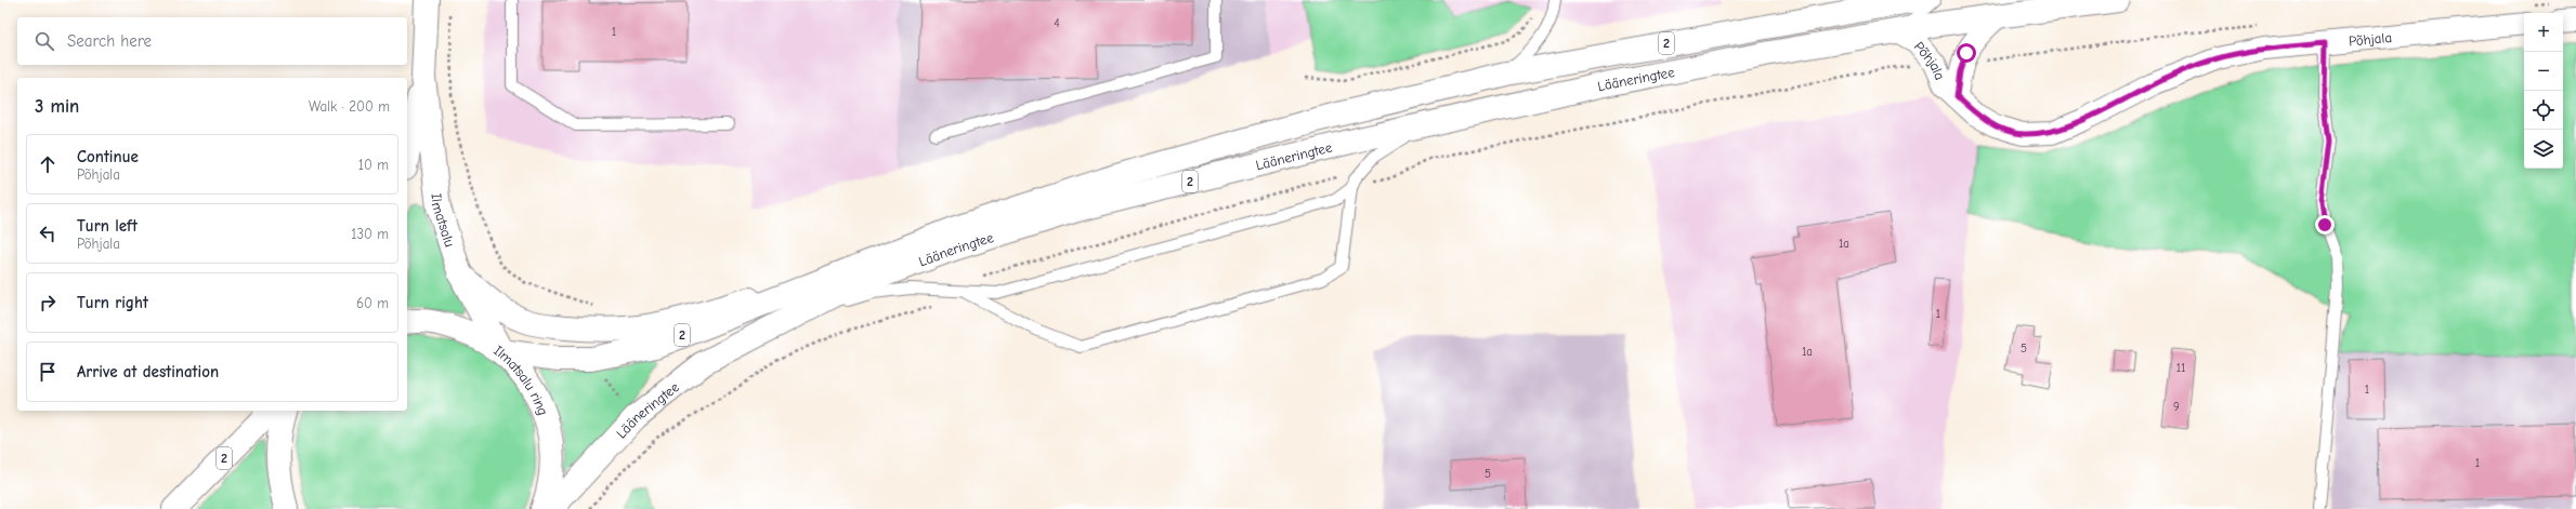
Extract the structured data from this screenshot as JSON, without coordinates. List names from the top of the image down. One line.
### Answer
{"streets":{"main road":["2","Lääneringtee","Ilmatsalu","Ilmatsalu ring"],"street":["Põhjala"]},"crossings":[["Põhjala","Lääneringtee"],["Lääneringtee","Ilmatsalu"],["Lääneringtee","Ilmatsalu ring"],["Ilmatsalu","Ilmatsalu ring"]],"house_numbers":["4","1","1a","1","5","1a","11","1","9","1","5"],"page":{"map_buttons":["+","−"],"search":"Search here","heading":["3 min","Walk · 200 m"],"list":[["Continue","Põhjala","10 m"],["Turn left","Põhjala","130 m"],["Turn right","60 m"],"Arrive at destination"]}}
